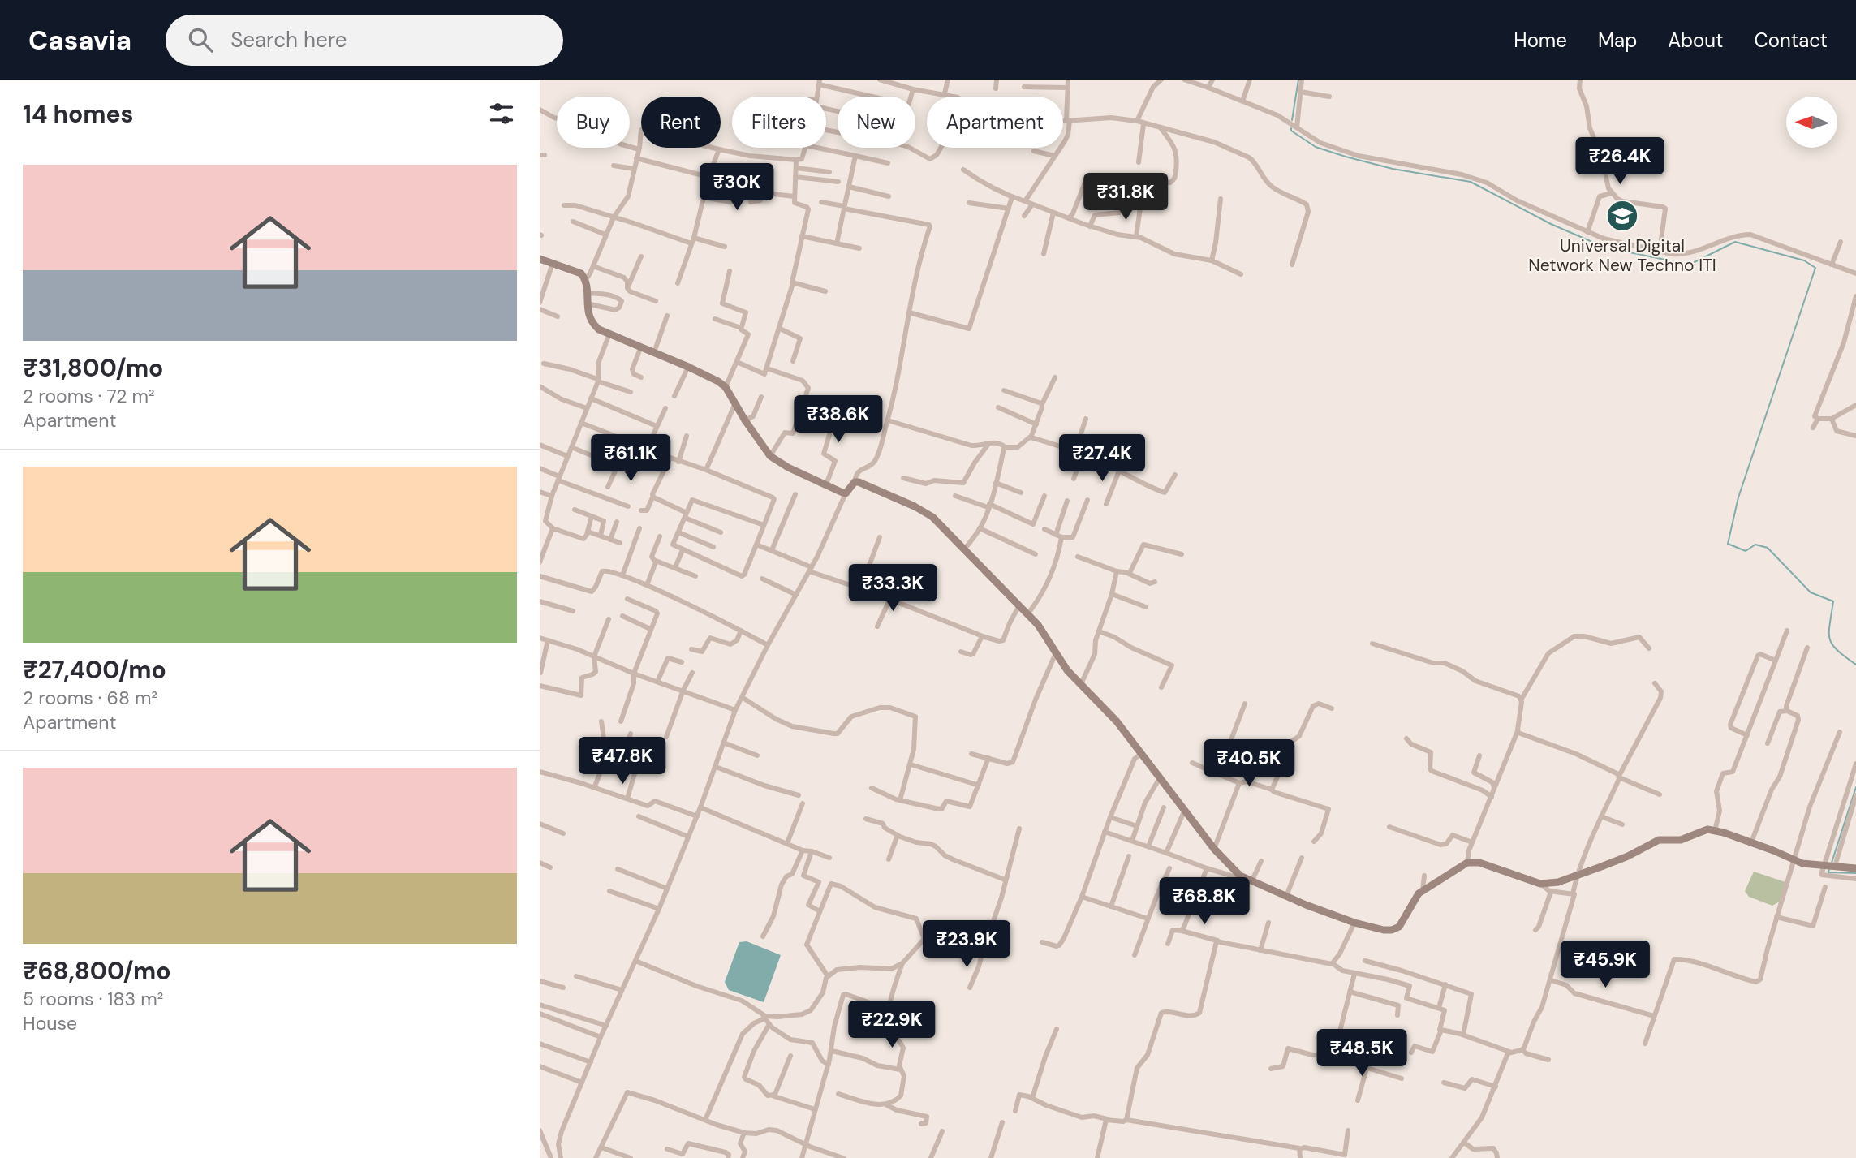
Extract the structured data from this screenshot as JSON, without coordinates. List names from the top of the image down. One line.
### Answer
{"places":{"school or university":["Universal Digital Network New Techno ITI"]},"north":"left","page":{"header":"Casavia","search":"Search here","nav":["Home","Map","About","Contact"],"heading":"14 homes","chip":["Buy","Rent","Filters","New","Apartment"],"price":["₹26.4K","₹30K","₹31.8K","₹38.6K","₹61.1K","₹27.4K","₹33.3K","₹47.8K","₹40.5K","₹68.8K","₹23.9K","₹45.9K","₹22.9K","₹48.5K"],"list":[{"name":"₹31,800/mo","note":"2 rooms · 72 m² · Apartment"},{"name":"₹27,400/mo","note":"2 rooms · 68 m² · Apartment"},{"name":"₹68,800/mo","note":"5 rooms · 183 m² · House"}]}}
